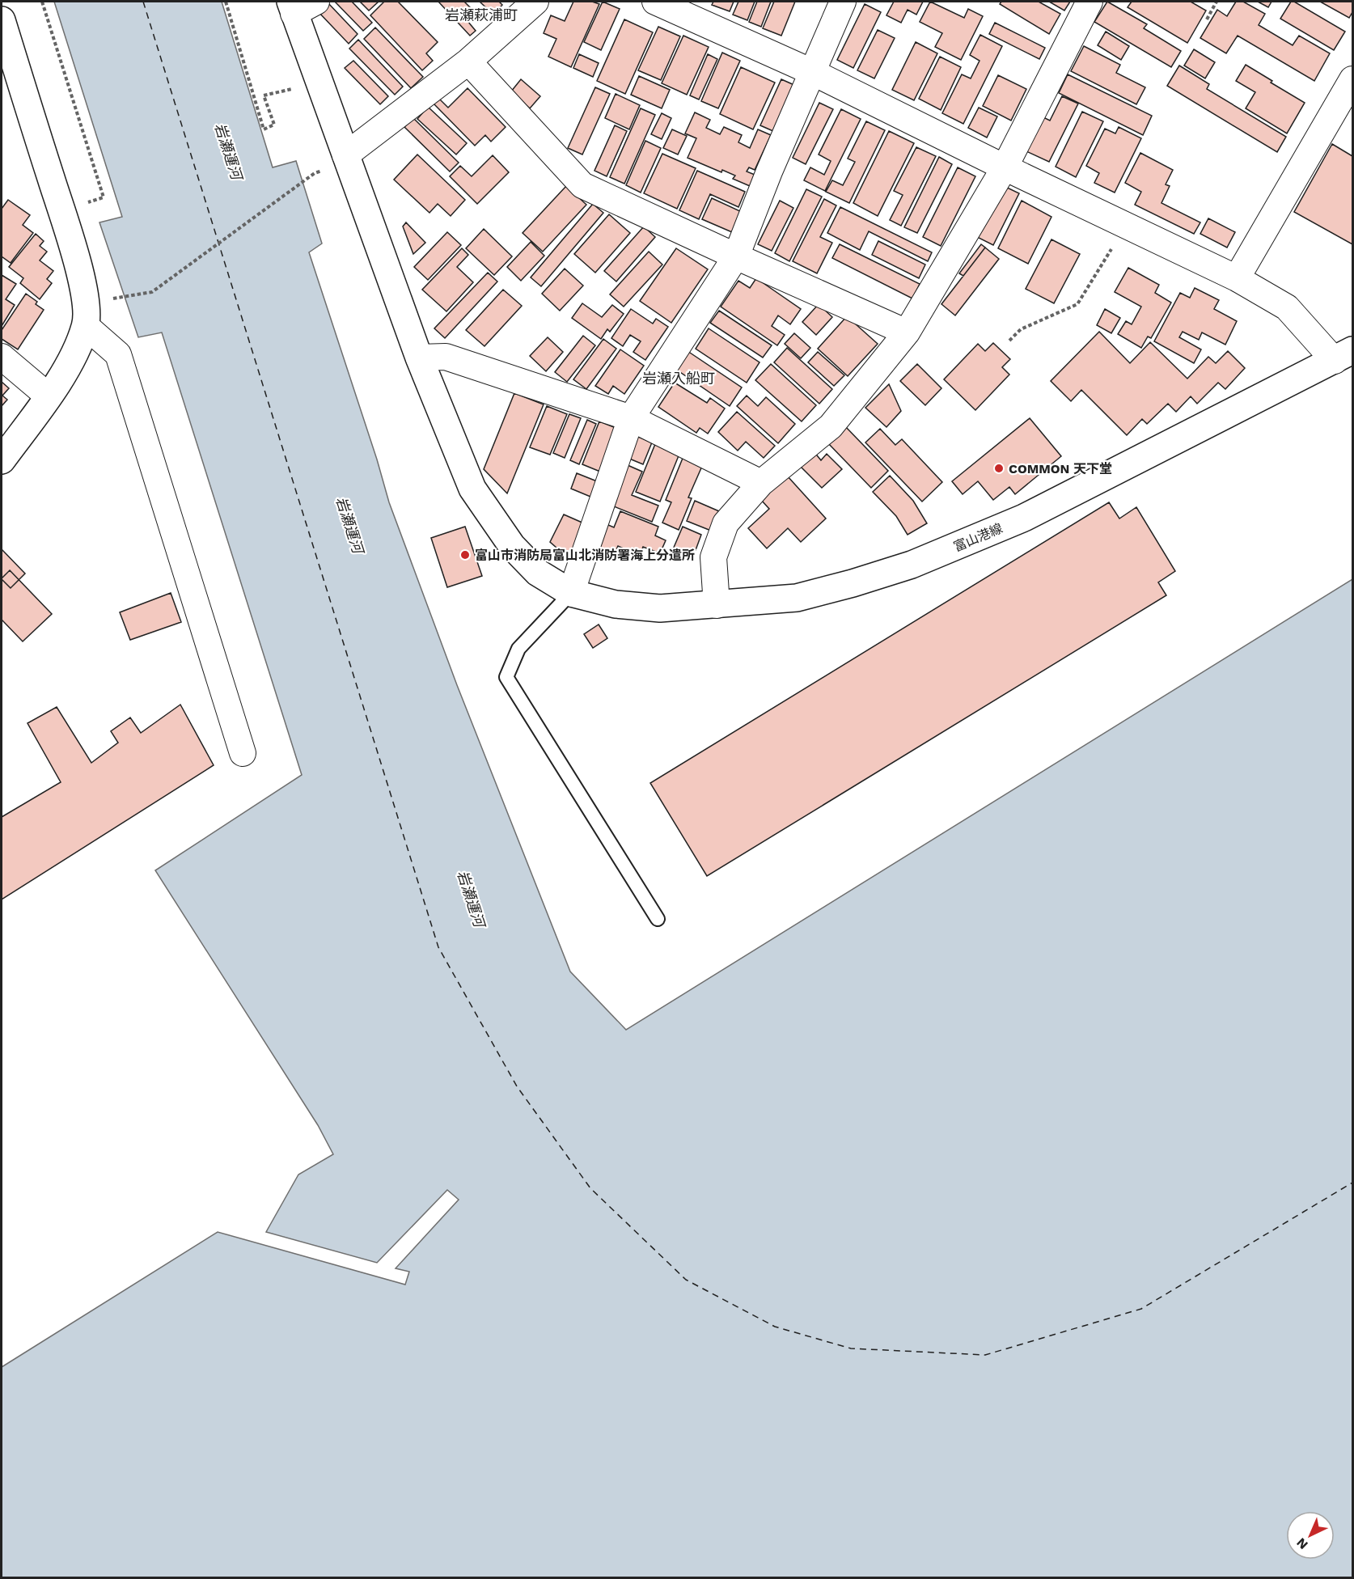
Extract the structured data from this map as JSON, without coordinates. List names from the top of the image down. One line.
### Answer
{"streets":{"street":["富山港線"]},"districts":["岩瀬萩浦町","岩瀬入船町"],"water":["岩瀬運河"],"places":["COMMON 天下堂","富山市消防局富山北消防署海上分遣所"],"north":"bottom left"}
